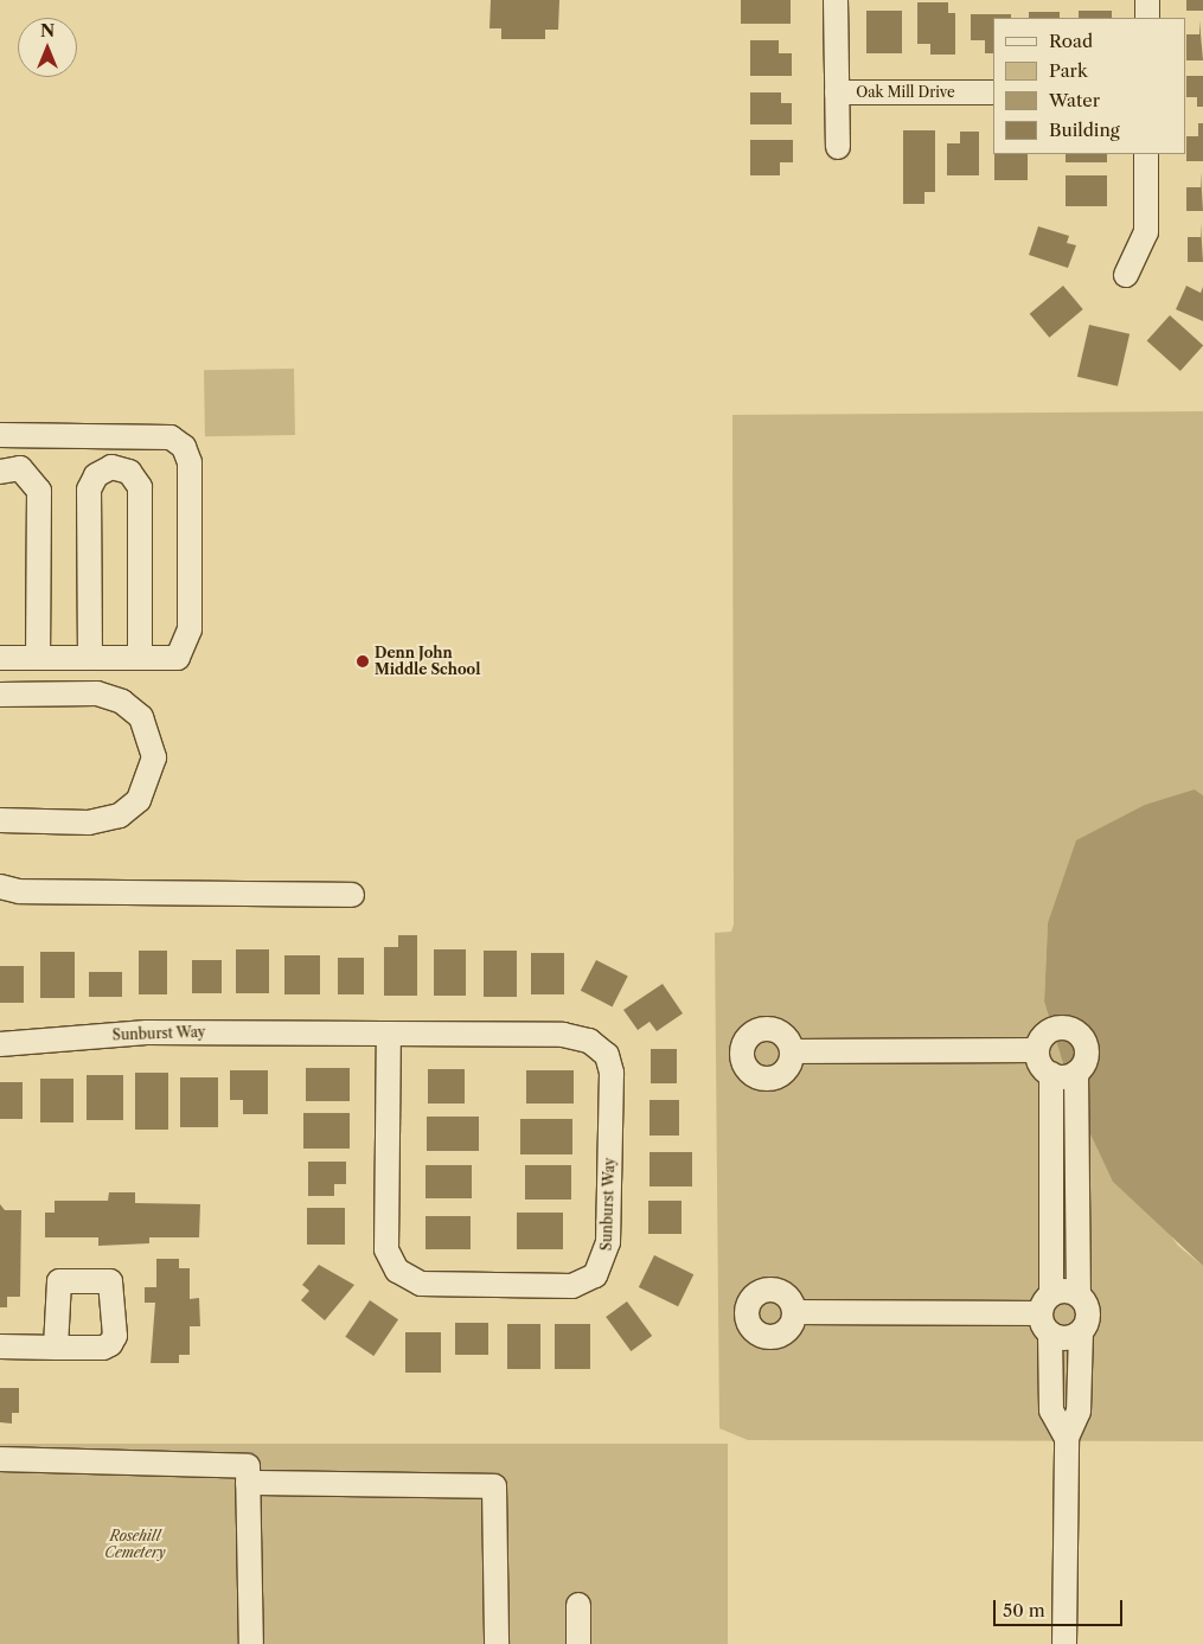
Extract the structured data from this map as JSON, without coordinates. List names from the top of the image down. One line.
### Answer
{"streets":{"street":["Oak Mill Drive","Sunburst Way"]},"parks":["Rosehill Cemetery"],"places":["Denn John Middle School"],"legend":["Road","Park","Water","Building"],"scale_bar":"50 m","north":"top"}
